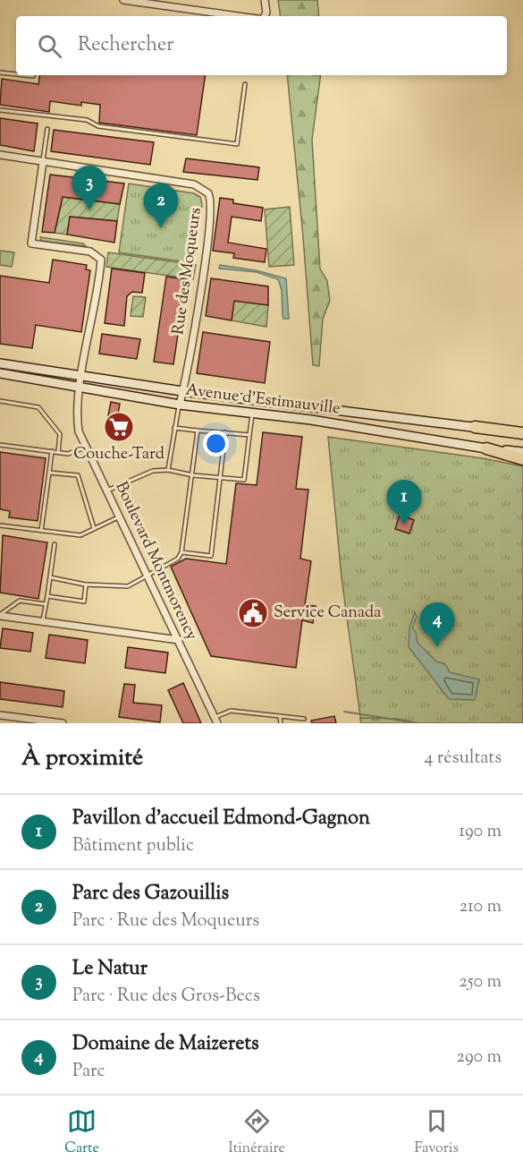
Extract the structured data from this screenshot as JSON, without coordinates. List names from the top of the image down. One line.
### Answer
{"streets":{"main road":["Avenue d'Estimauville"],"street":["Rue des Moqueurs","Boulevard Montmorency"]},"crossings":[["Rue des Moqueurs","Avenue d'Estimauville"],["Rue des Moqueurs","Boulevard Montmorency"],["Avenue d'Estimauville","Boulevard Montmorency"]],"places":{"supermarket":["Couche-Tard"],"public building":["Service Canada"]},"page":{"search":"Rechercher","pins":["3","2","1","4"],"heading":["À proximité","4 résultats"],"list":[{"mark":"1","name":"Pavillon d'accueil Edmond-Gagnon","note":"Bâtiment public","value":"190 m"},{"mark":"2","name":"Parc des Gazouillis","note":"Parc · Rue des Moqueurs","value":"210 m"},{"mark":"3","name":"Le Natur","note":"Parc · Rue des Gros-Becs","value":"250 m"},{"mark":"4","name":"Domaine de Maizerets","note":"Parc","value":"290 m"}],"nav":["Carte","Itinéraire","Favoris"]}}
